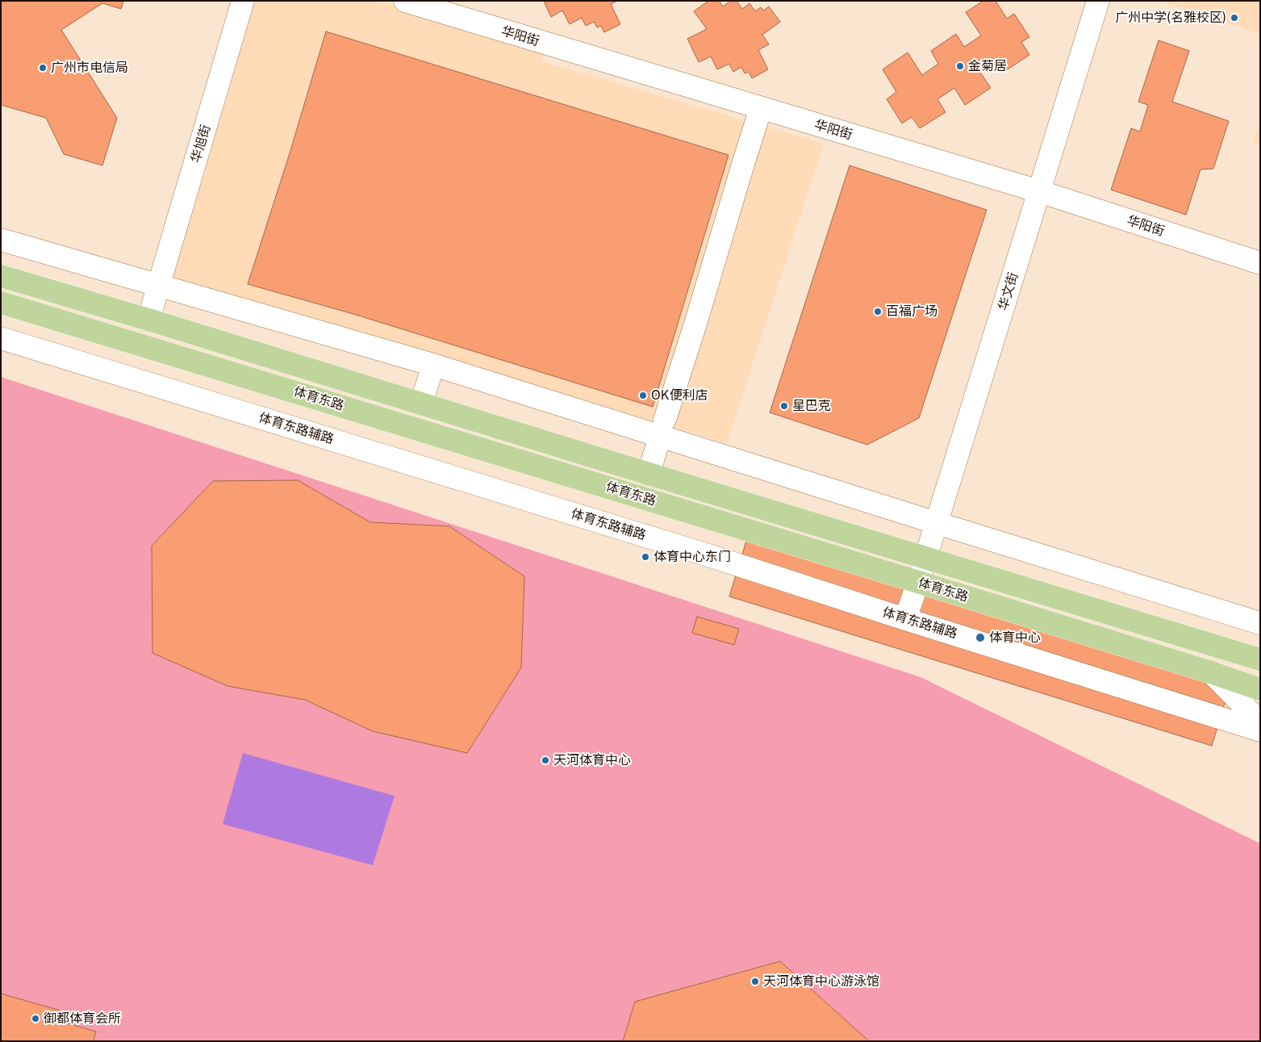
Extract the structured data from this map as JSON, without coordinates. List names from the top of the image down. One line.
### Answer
{"streets":{"main road":["体育东路"],"street":["华阳街","华旭街","华文街","体育东路辅路"]},"crossings":[["华阳街","华文街"],["华旭街","体育东路"],["华文街","体育东路"],["华文街","体育东路辅路"]],"places":["广州中学(名雅校区)","金菊居","广州市电信局","百福广场","OK便利店","星巴克","体育中心东门","体育中心","天河体育中心","天河体育中心游泳馆","御都体育会所"]}
